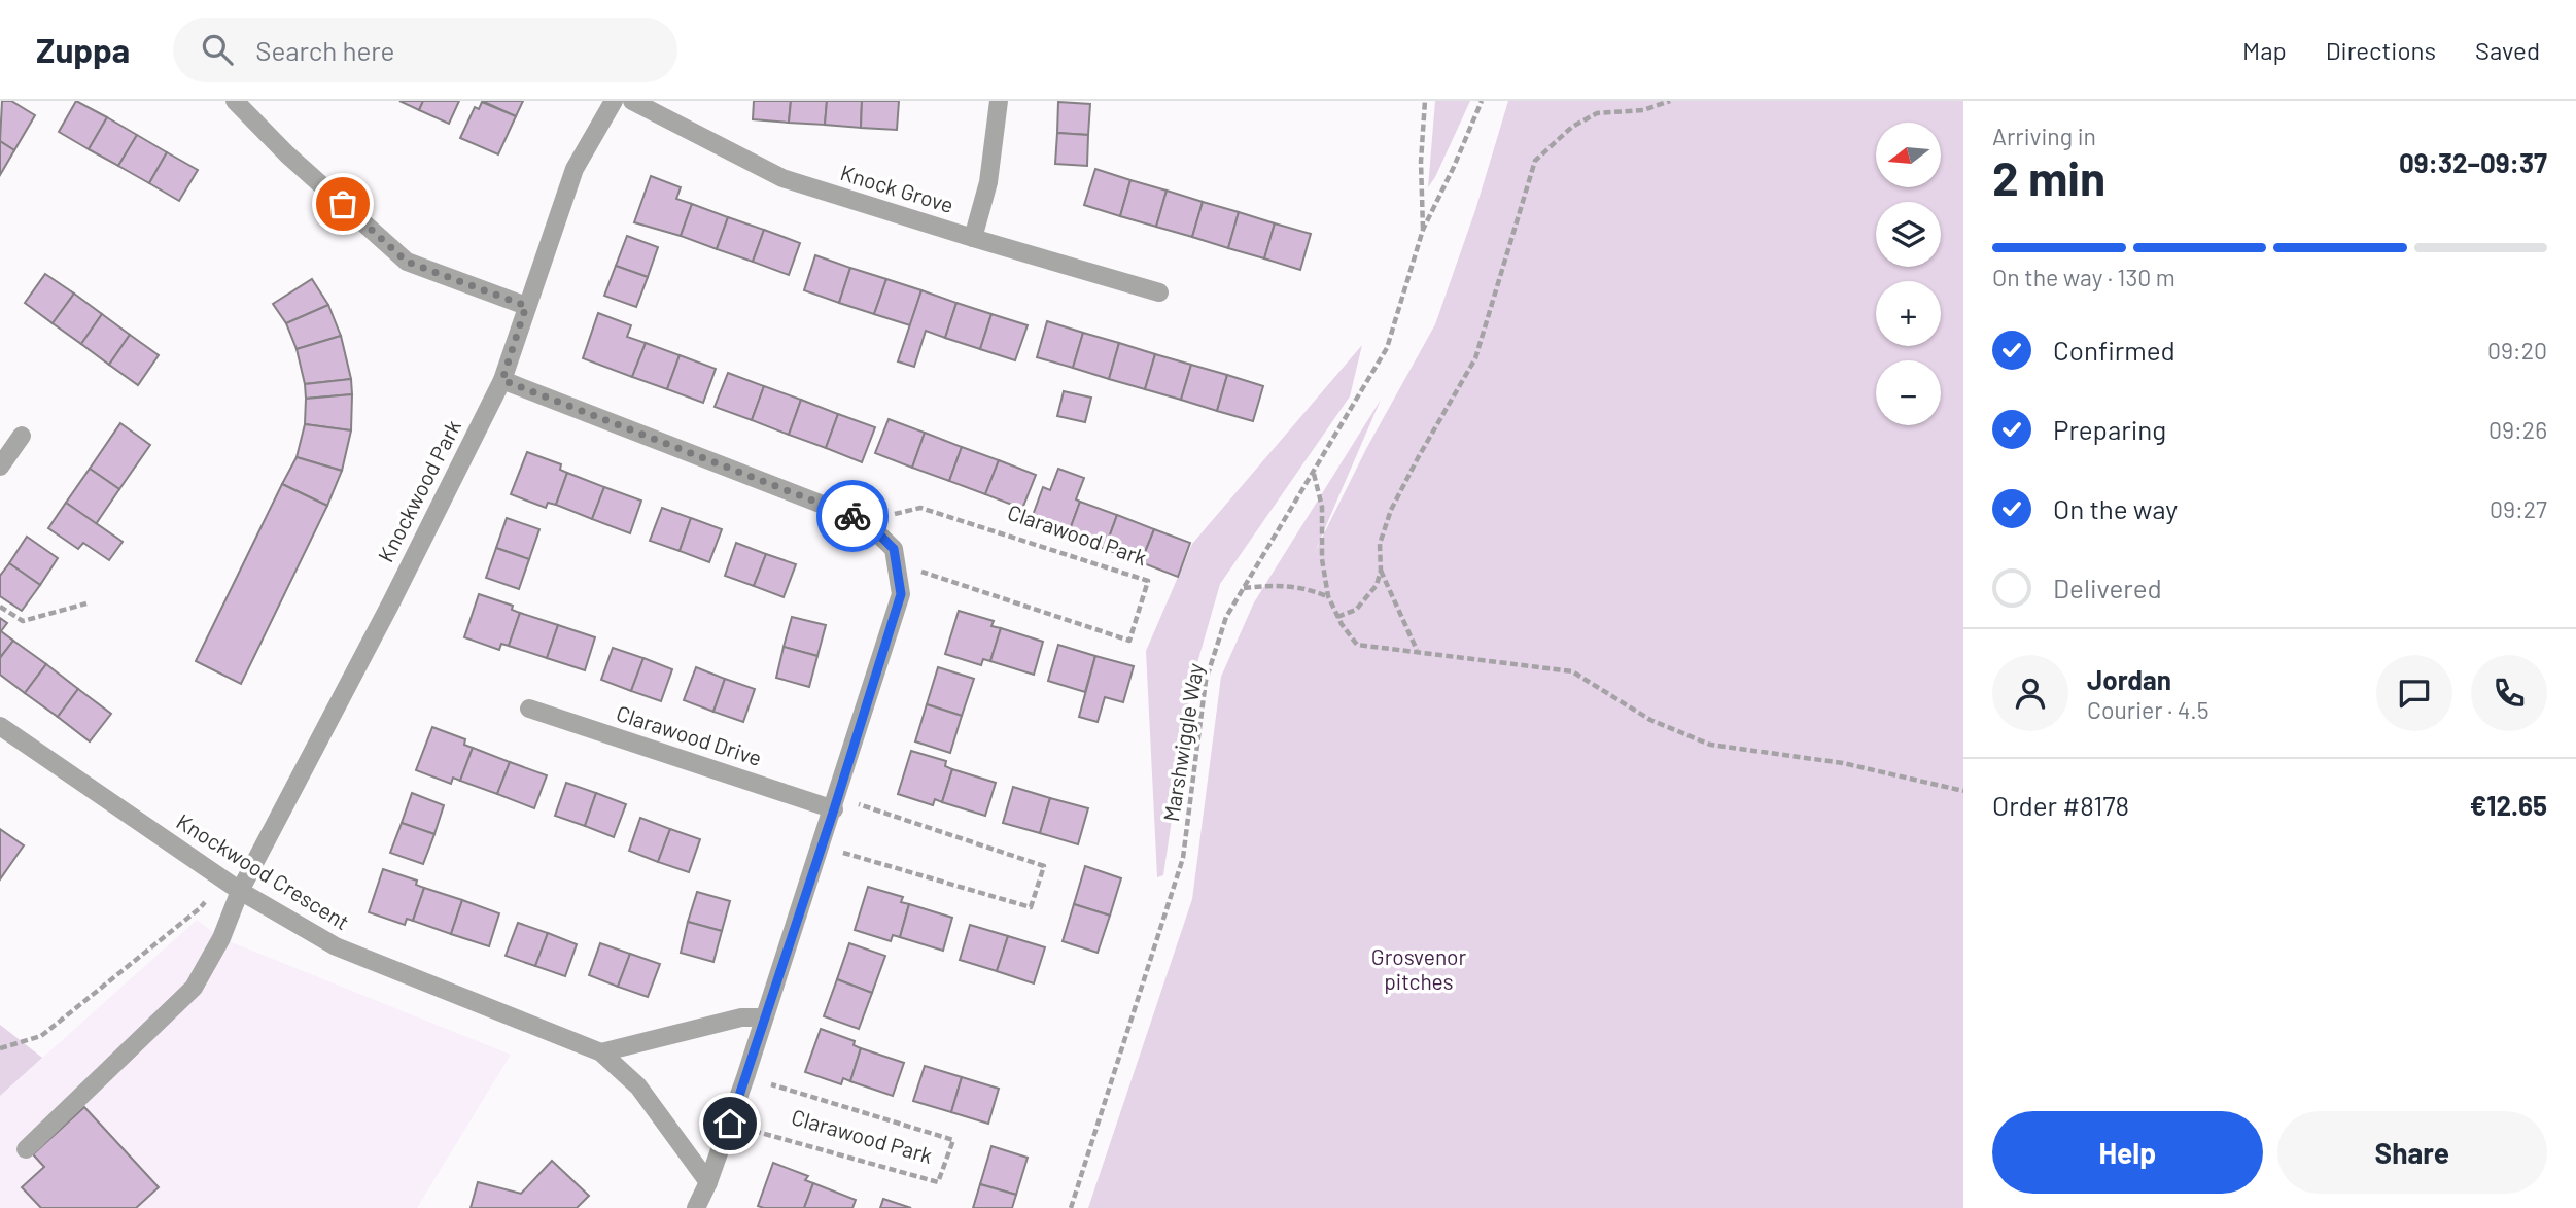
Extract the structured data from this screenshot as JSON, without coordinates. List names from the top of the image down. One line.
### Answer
{"streets":{"street":["Knock Grove","Knockwood Park","Clarawood Drive","Knockwood Crescent"],"path":["Clarawood Park","Marshwiggle Way"]},"crossings":[["Knockwood Park","Knockwood Crescent"]],"parks":["Grosvenor pitches"],"north":"left","page":{"header":"Zuppa","search":"Search here","nav":["Map","Directions","Saved"],"heading":["2 min","Arriving in","09:32–09:37"],"panel":["Jordan","Courier · 4.5","Order #8178","€12.65"],"map_buttons":["+","−"],"bar":"On the way · 130 m","list":[["Confirmed","09:20"],["Preparing","09:26"],["On the way","09:27"],"Delivered"],"buttons":["Help","Share"]}}
